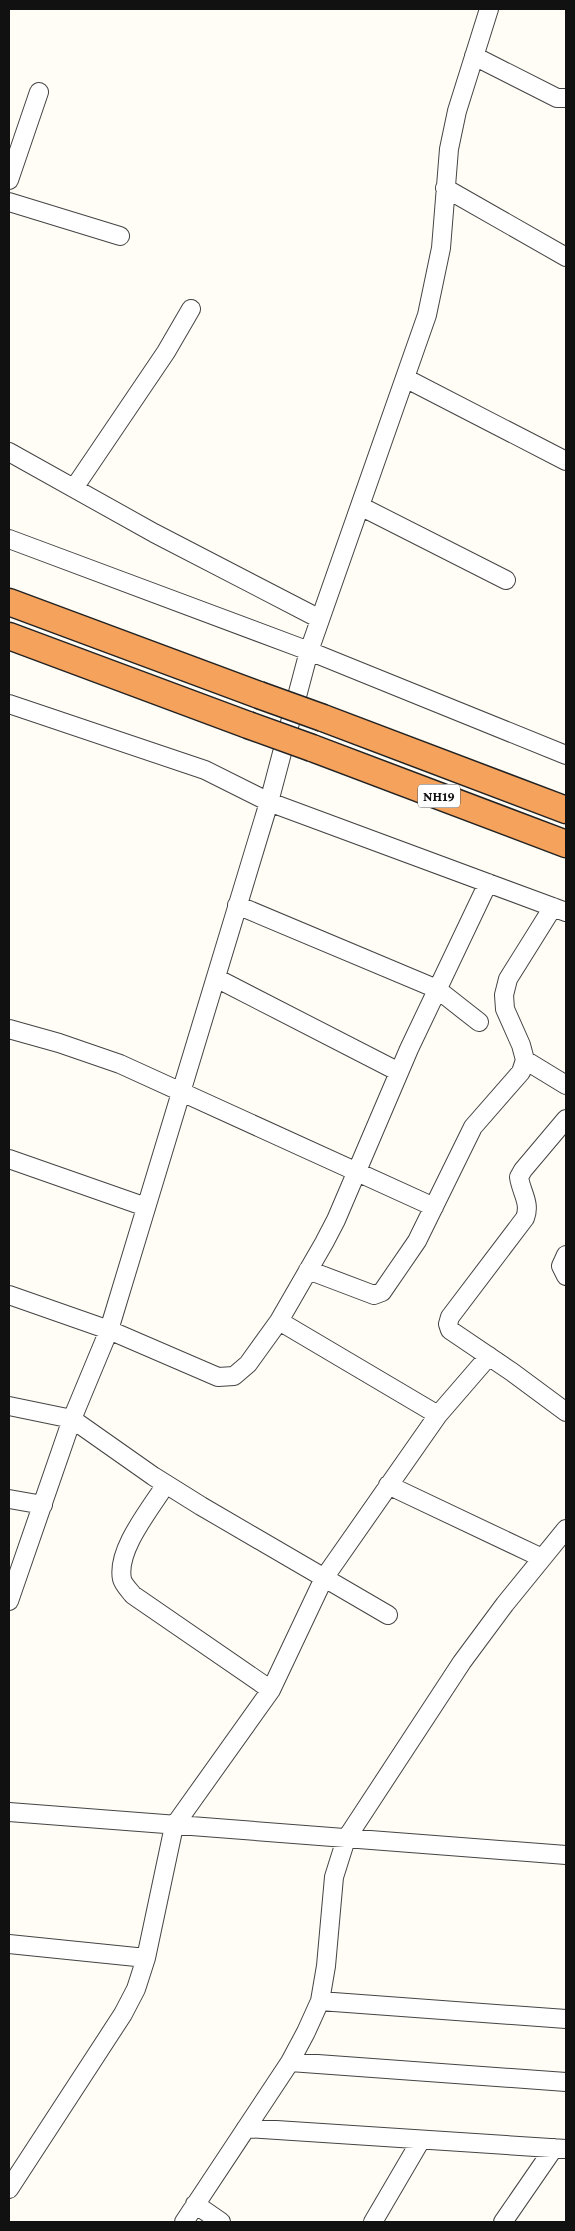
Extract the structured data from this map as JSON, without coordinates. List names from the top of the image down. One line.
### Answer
{"streets":{"highway":["NH19"]}}
